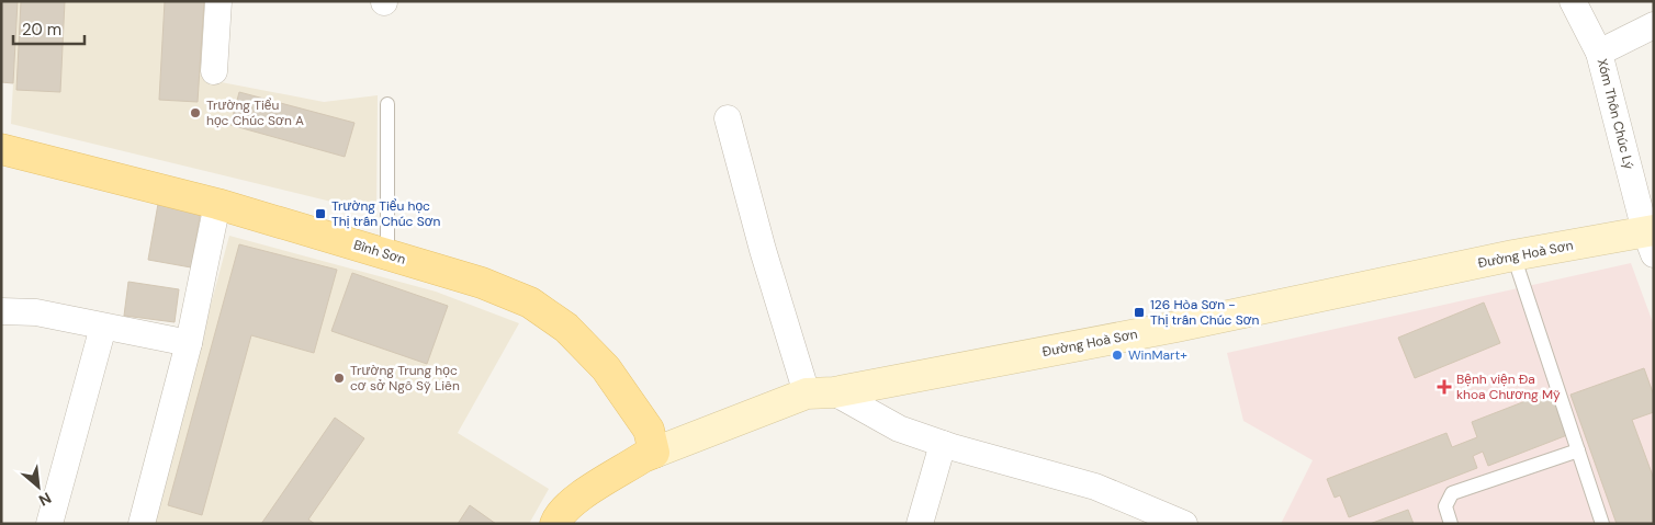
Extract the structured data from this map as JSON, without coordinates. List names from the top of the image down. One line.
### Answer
{"streets":{"main road":["Bình Sơn","Đường Hoà Sơn"],"street":["Xóm Thôn Chúc Lý"]},"crossings":[["Xóm Thôn Chúc Lý","Đường Hoà Sơn"],["Bình Sơn","Đường Hoà Sơn"]],"places":{"other":["Trường Tiểu học Chúc Sơn A","WinMart+","Trường Trung học cơ sở Ngô Sỹ Liên"],"transit":["Trường Tiểu học Thị trấn Chúc Sơn","126 Hòa Sơn - Thị trấn Chúc Sơn"],"health":["Bệnh viện Đa khoa Chương Mỹ"]},"scale_bar":"20 m","north":"bottom right"}
